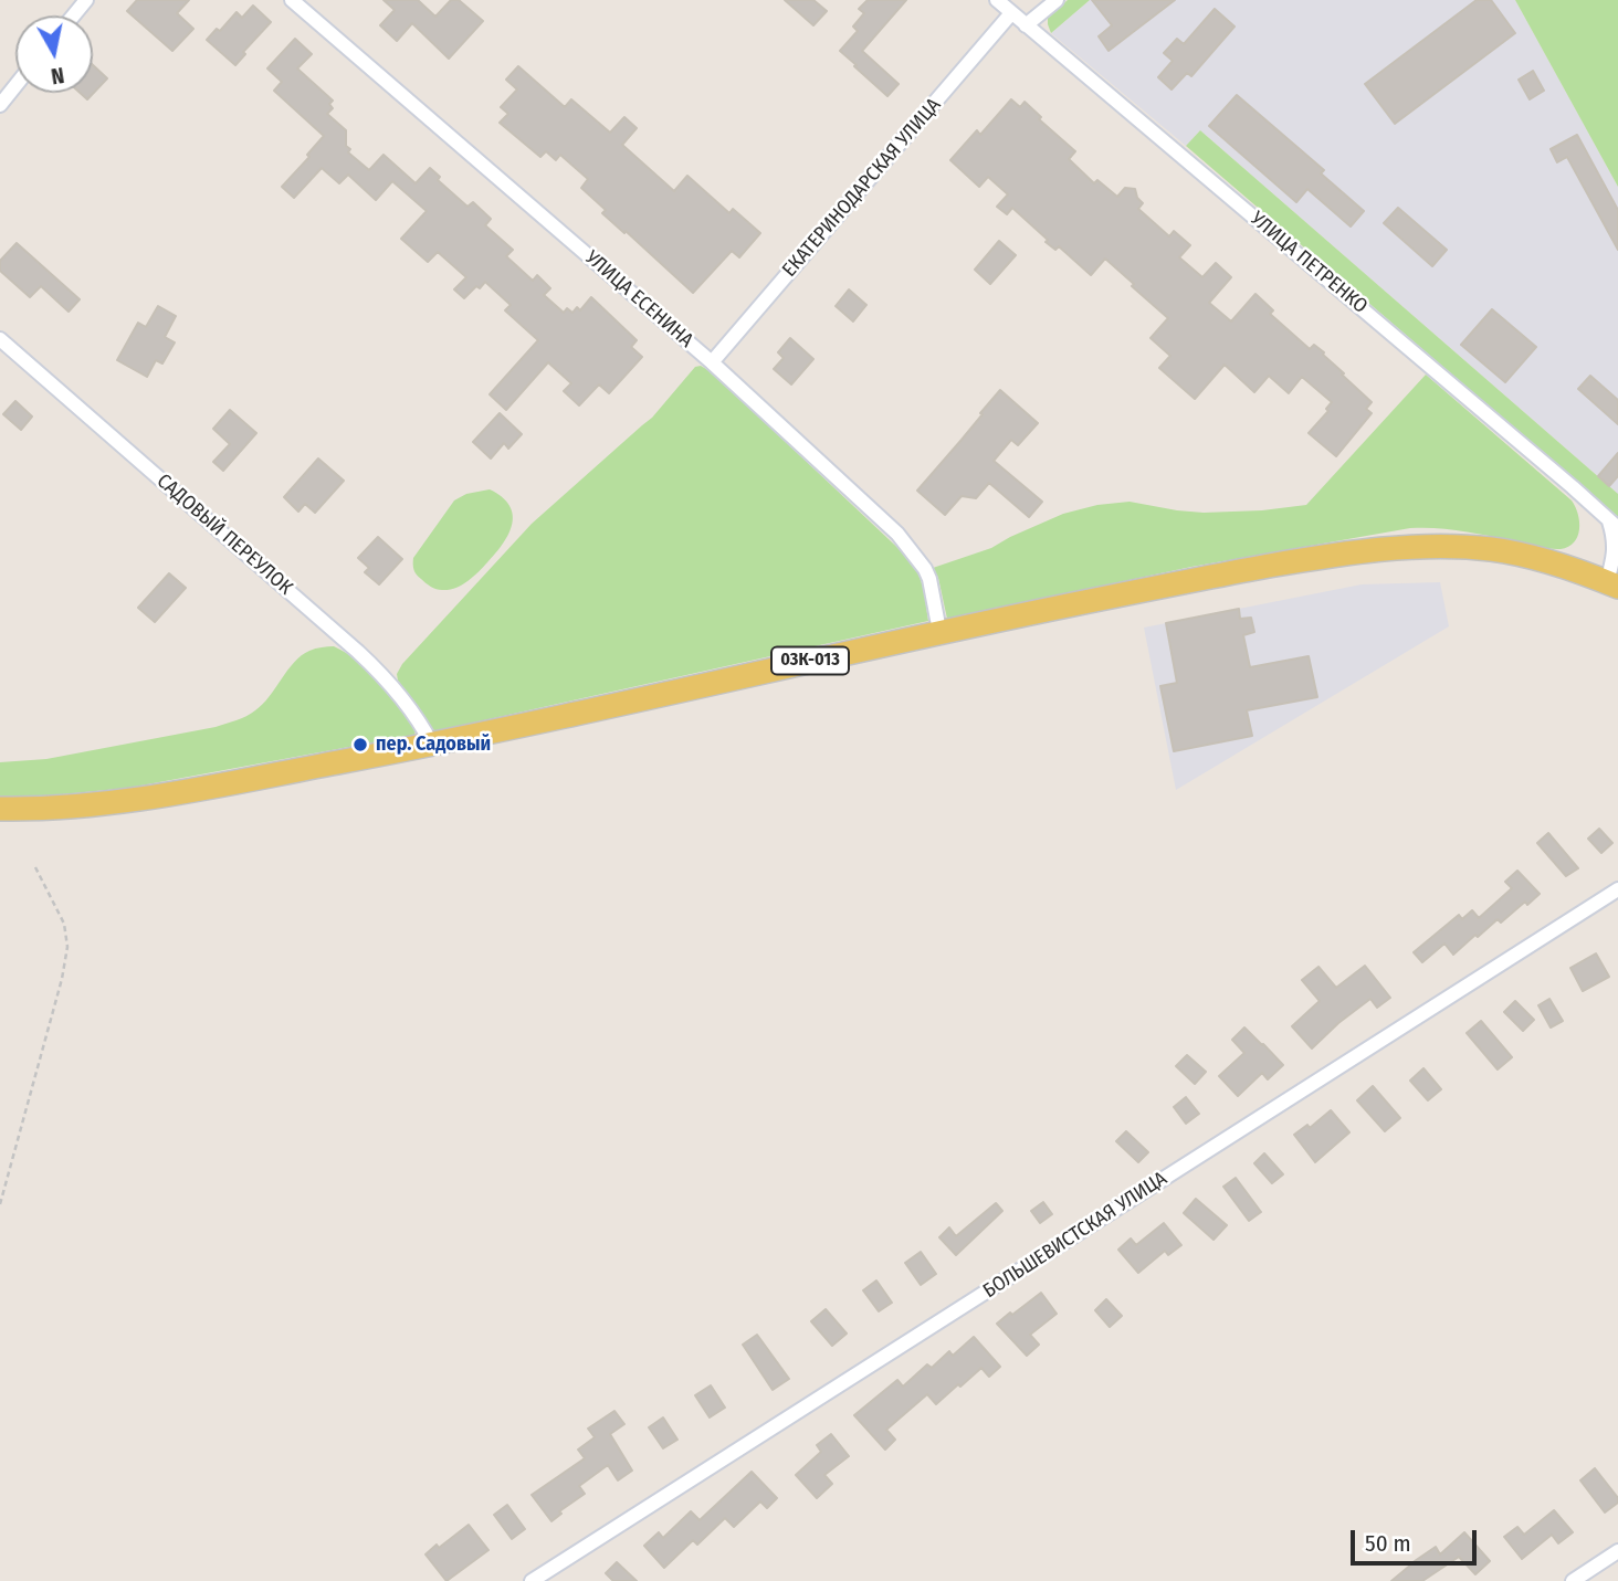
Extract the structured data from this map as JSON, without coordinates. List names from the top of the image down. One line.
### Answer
{"streets":{"main road":["03К-013"],"street":["ЕКАТЕРИНОДАРСКАЯ УЛИЦА","УЛИЦА ПЕТРЕНКО","УЛИЦА ЕСЕНИНА","САДОВЫЙ ПЕРЕУЛОК","БОЛЬШЕВИСТСКАЯ УЛИЦА"]},"crossings":[["ЕКАТЕРИНОДАРСКАЯ УЛИЦА","УЛИЦА ПЕТРЕНКО"],["ЕКАТЕРИНОДАРСКАЯ УЛИЦА","УЛИЦА ЕСЕНИНА"],["УЛИЦА ЕСЕНИНА","03К-013"],["САДОВЫЙ ПЕРЕУЛОК","03К-013"]],"places":["пер. Садовый"],"scale_bar":"50 m","north":"bottom"}
